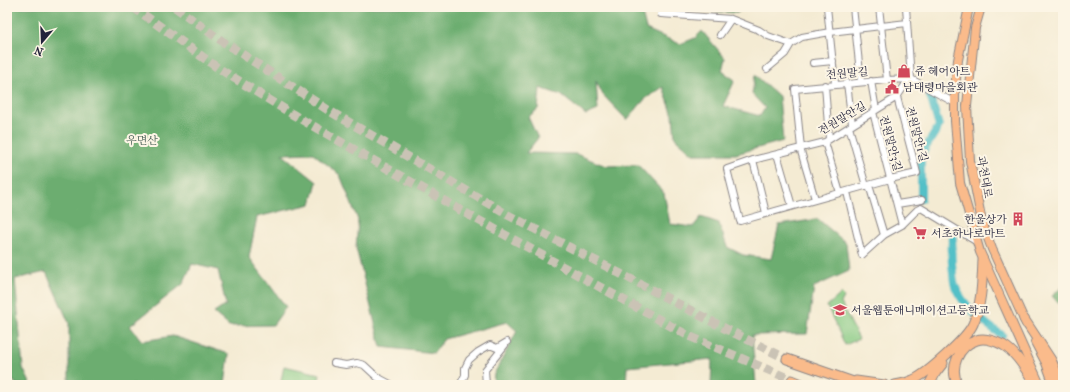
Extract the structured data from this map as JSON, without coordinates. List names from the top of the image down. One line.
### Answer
{"streets":{"main road":["과천대로"],"street":["전원말길","전원말안길","전원말안1길","전원말안3길"]},"crossings":[["전원말길","전원말안길"],["전원말길","전원말안3길"],["전원말안길","전원말안1길"],["전원말안길","전원말안3길"],["전원말안1길","전원말안3길"]],"parks":["우면산"],"places":{"shop":["쥬 헤어아트"],"public building":["남태령마을회관"],"building":["한울상가"],"supermarket":["서초하나로마트"],"school or university":["서울웹툰애니메이션고등학교"]},"north":"bottom"}
